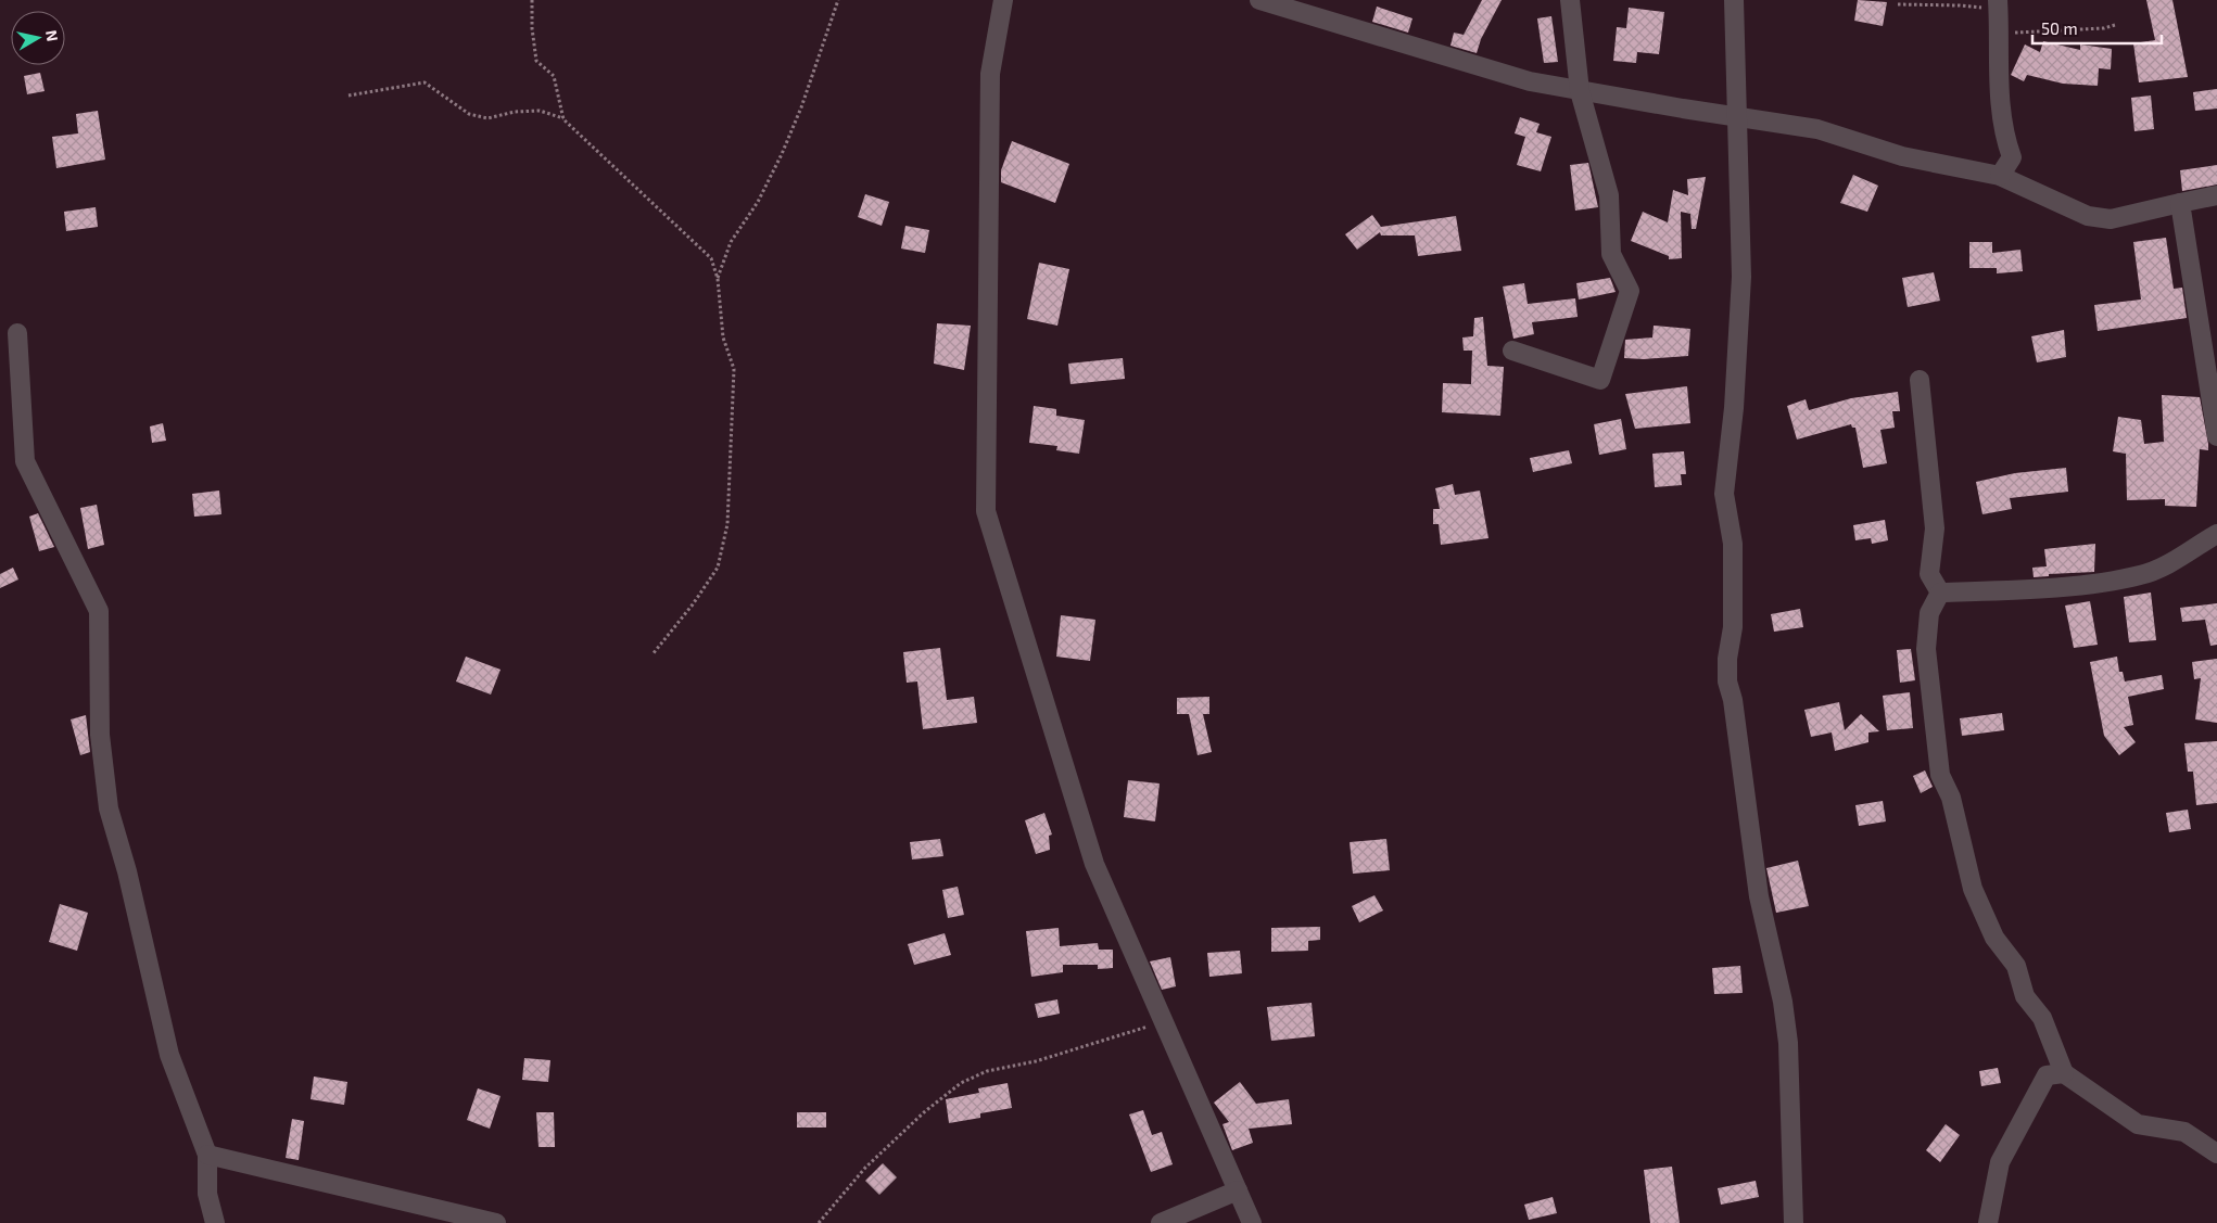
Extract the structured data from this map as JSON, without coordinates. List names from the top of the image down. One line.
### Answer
{"scale_bar":"50 m","north":"right"}
